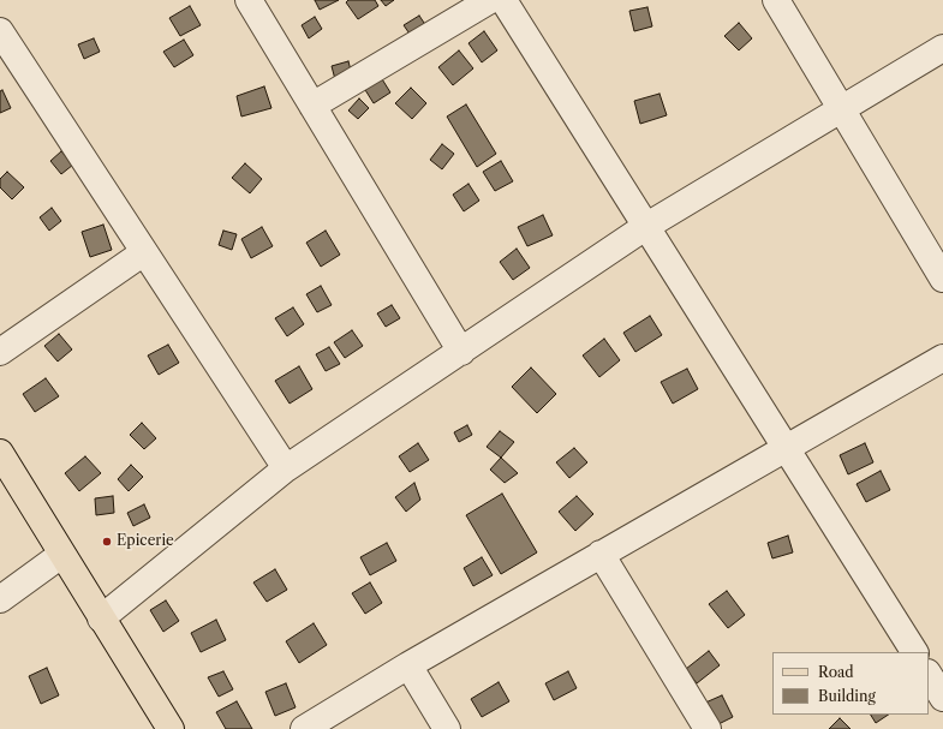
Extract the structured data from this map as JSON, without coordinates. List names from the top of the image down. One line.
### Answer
{"places":["Epicerie"],"legend":["Road","Building"]}
